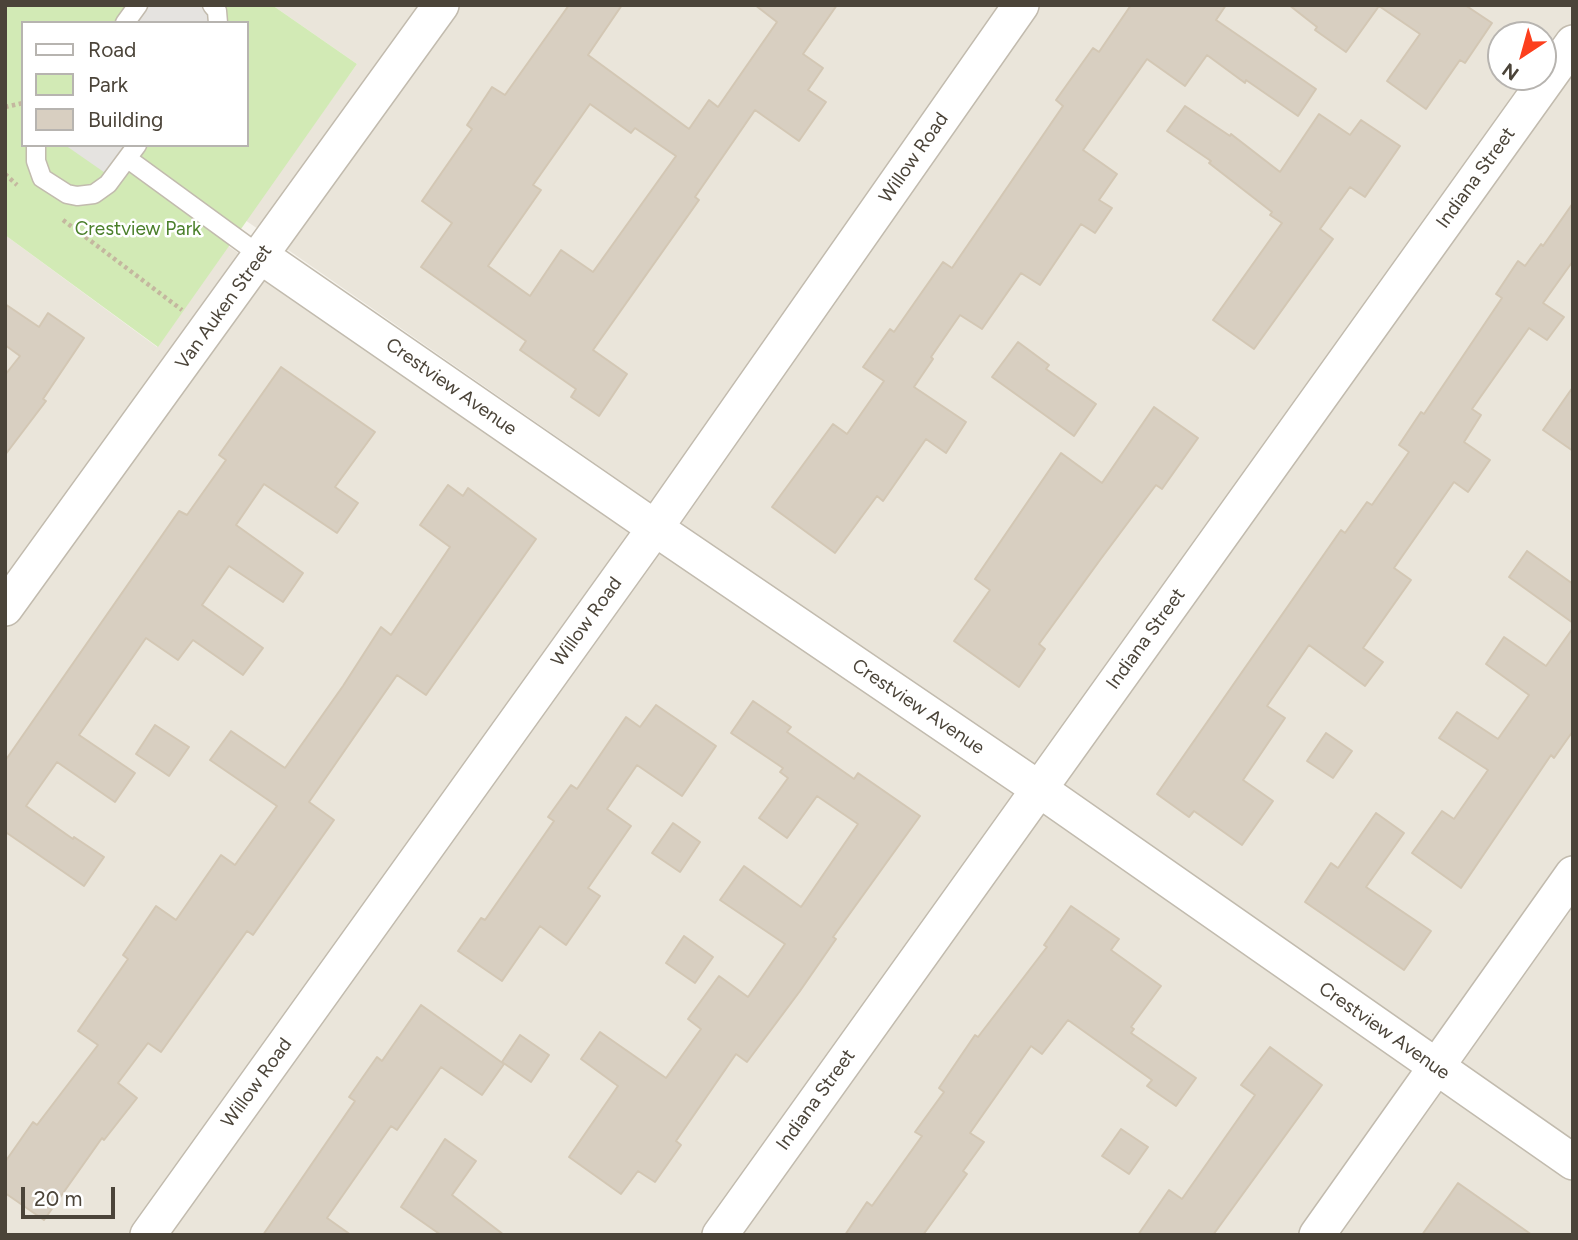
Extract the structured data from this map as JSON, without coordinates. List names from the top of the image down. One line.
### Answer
{"streets":{"street":["Willow Road","Indiana Street","Van Auken Street","Crestview Avenue"]},"crossings":[["Willow Road","Crestview Avenue"],["Indiana Street","Crestview Avenue"],["Van Auken Street","Crestview Avenue"]],"parks":["Crestview Park"],"legend":["Road","Park","Building"],"scale_bar":"20 m","north":"bottom left"}
